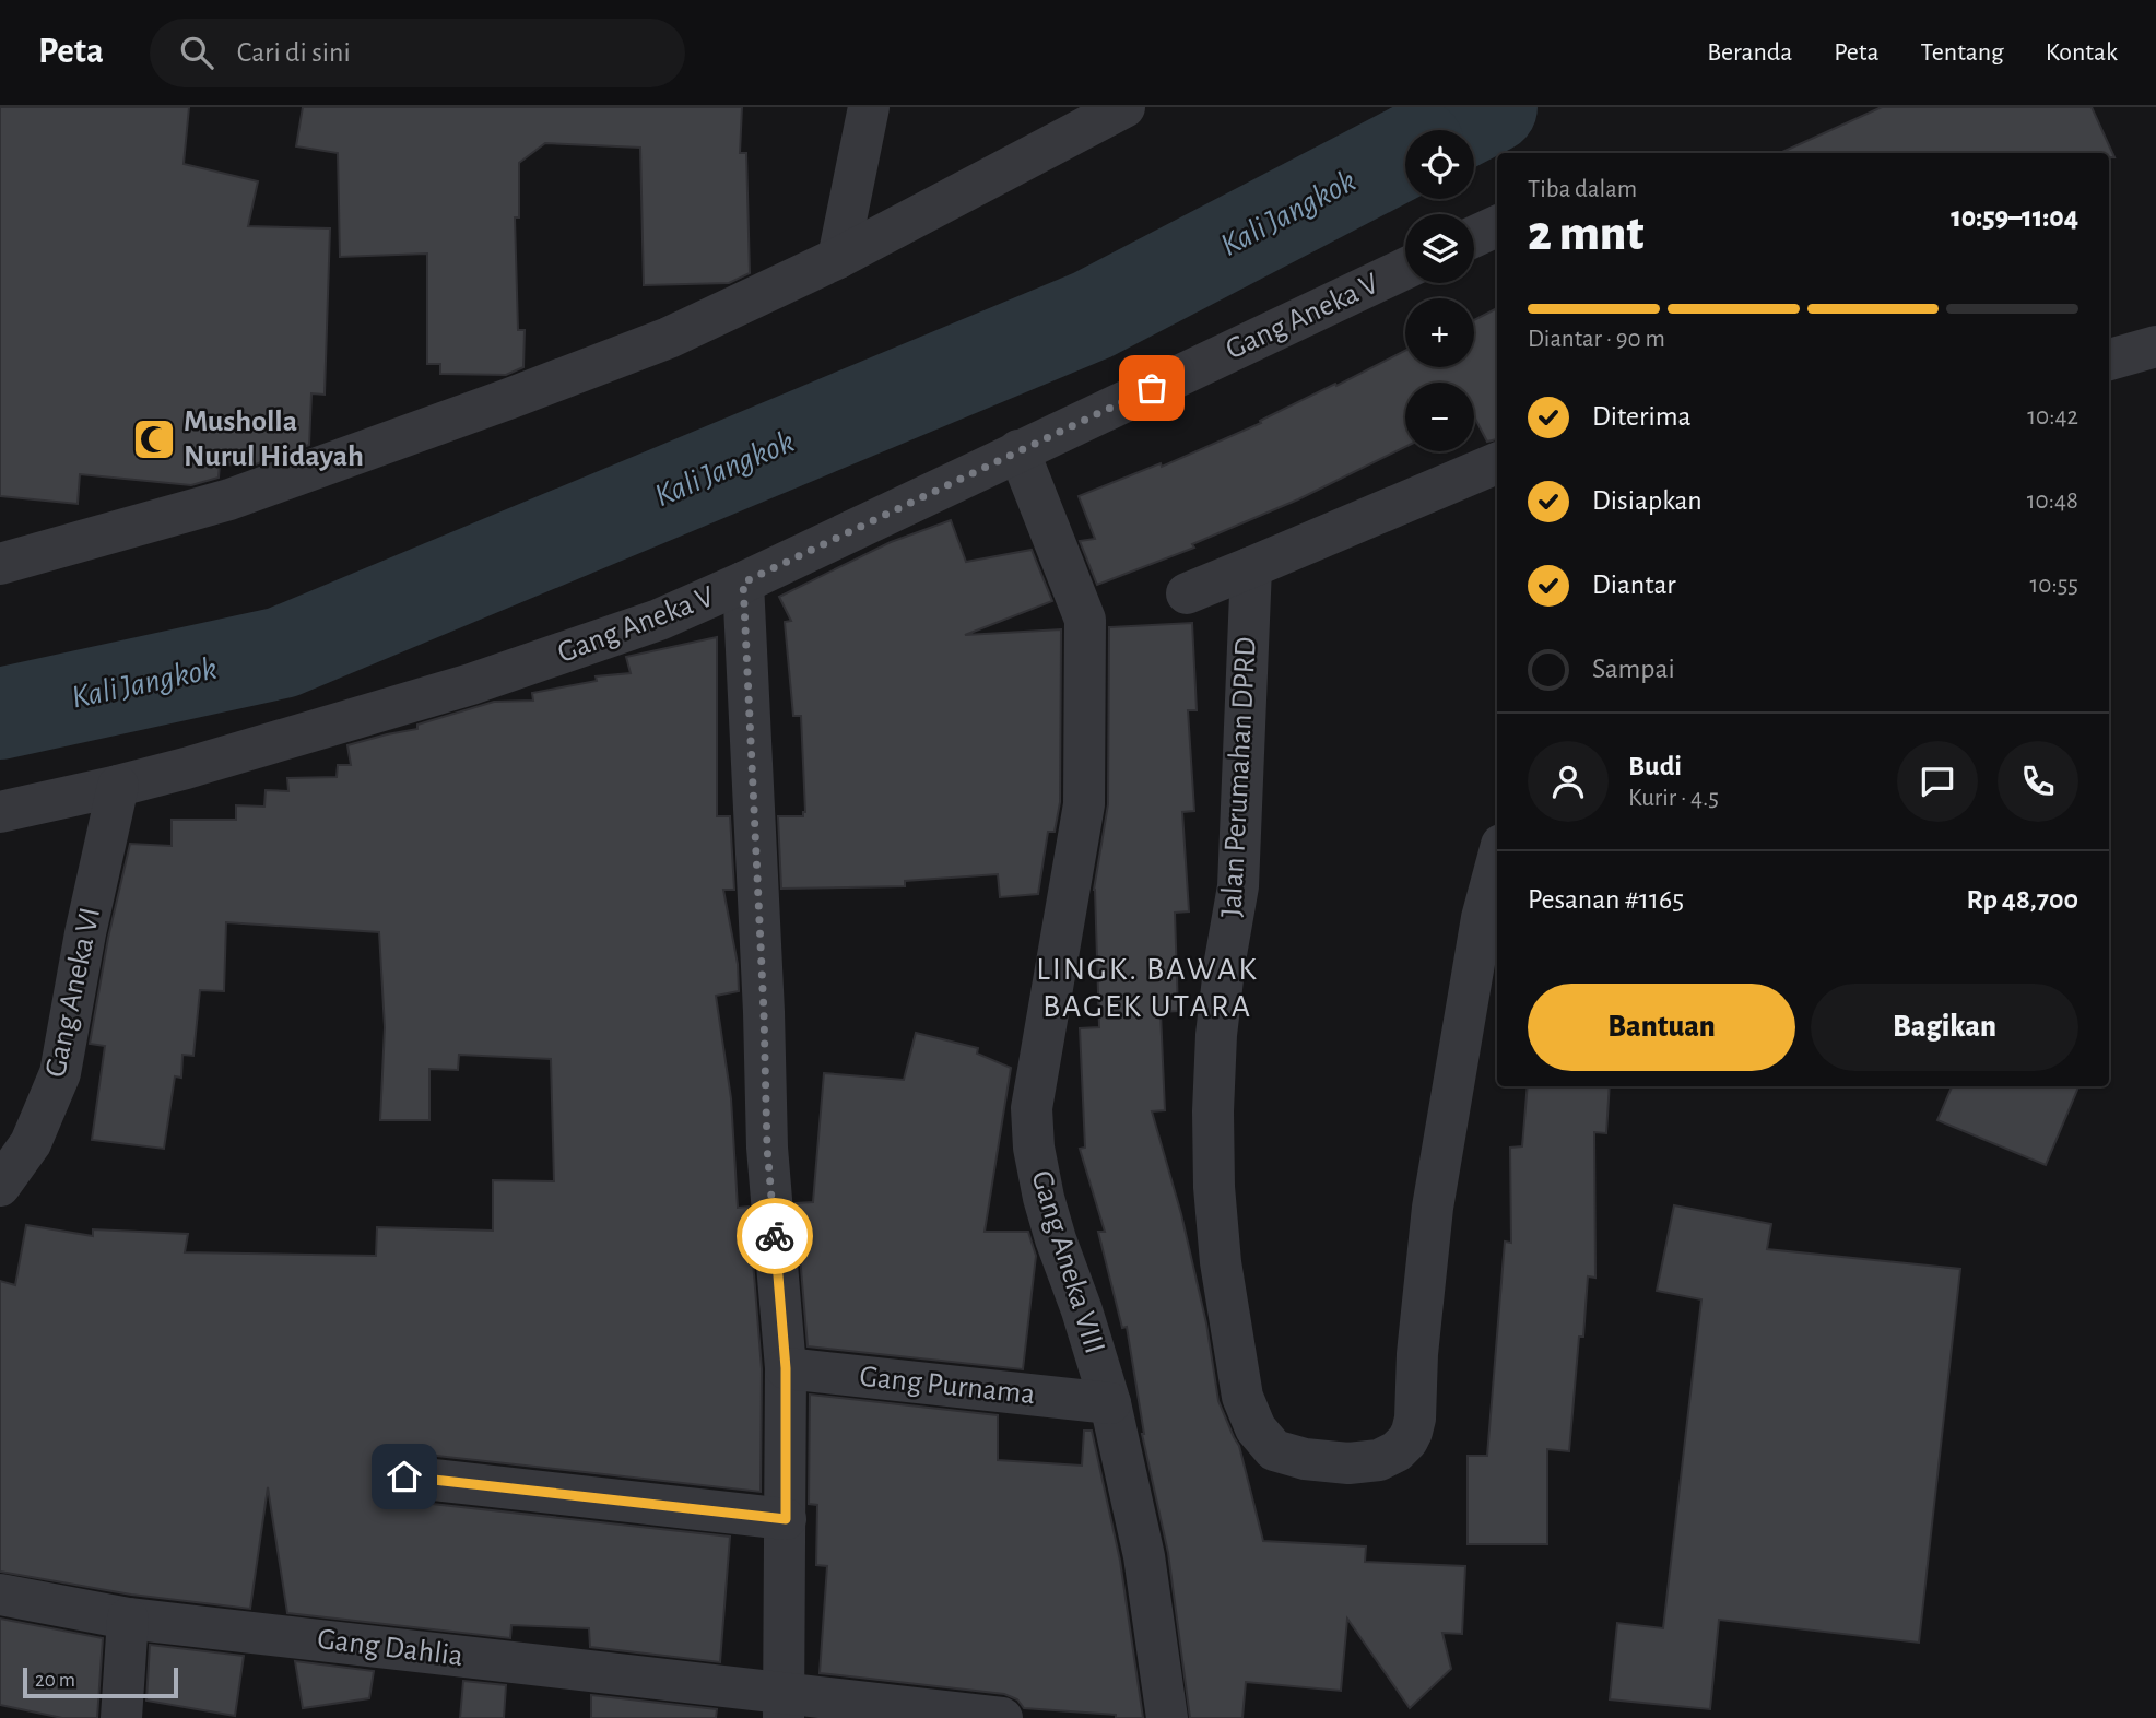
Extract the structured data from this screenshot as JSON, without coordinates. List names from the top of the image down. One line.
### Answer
{"streets":{"street":["Gang Aneka V","Jalan Perumahan DPRD","Gang Aneka VI","Gang Aneka VIII","Gang Purnama","Gang Dahlia"]},"crossings":[["Gang Aneka V","Gang Aneka VI"],["Gang Aneka V","Gang Aneka VIII"],["Gang Aneka VIII","Gang Purnama"]],"districts":["LINGK. BAWAK BAGEK UTARA"],"water":["Kali Jangkok"],"places":{"mosque":["Musholla Nurul Hidayah"]},"scale_bar":"20 m","page":{"header":"Peta","search":"Cari di sini","nav":["Beranda","Peta","Tentang","Kontak"],"map_buttons":["+","−"],"heading":["2 mnt","Tiba dalam","10:59–11:04"],"panel":["Budi","Kurir · 4.5","Pesanan #1165","Rp 48,700"],"bar":"Diantar · 90 m","list":[["Diterima","10:42"],["Disiapkan","10:48"],["Diantar","10:55"],"Sampai"],"buttons":["Bantuan","Bagikan"],"scale":"20 m"}}
